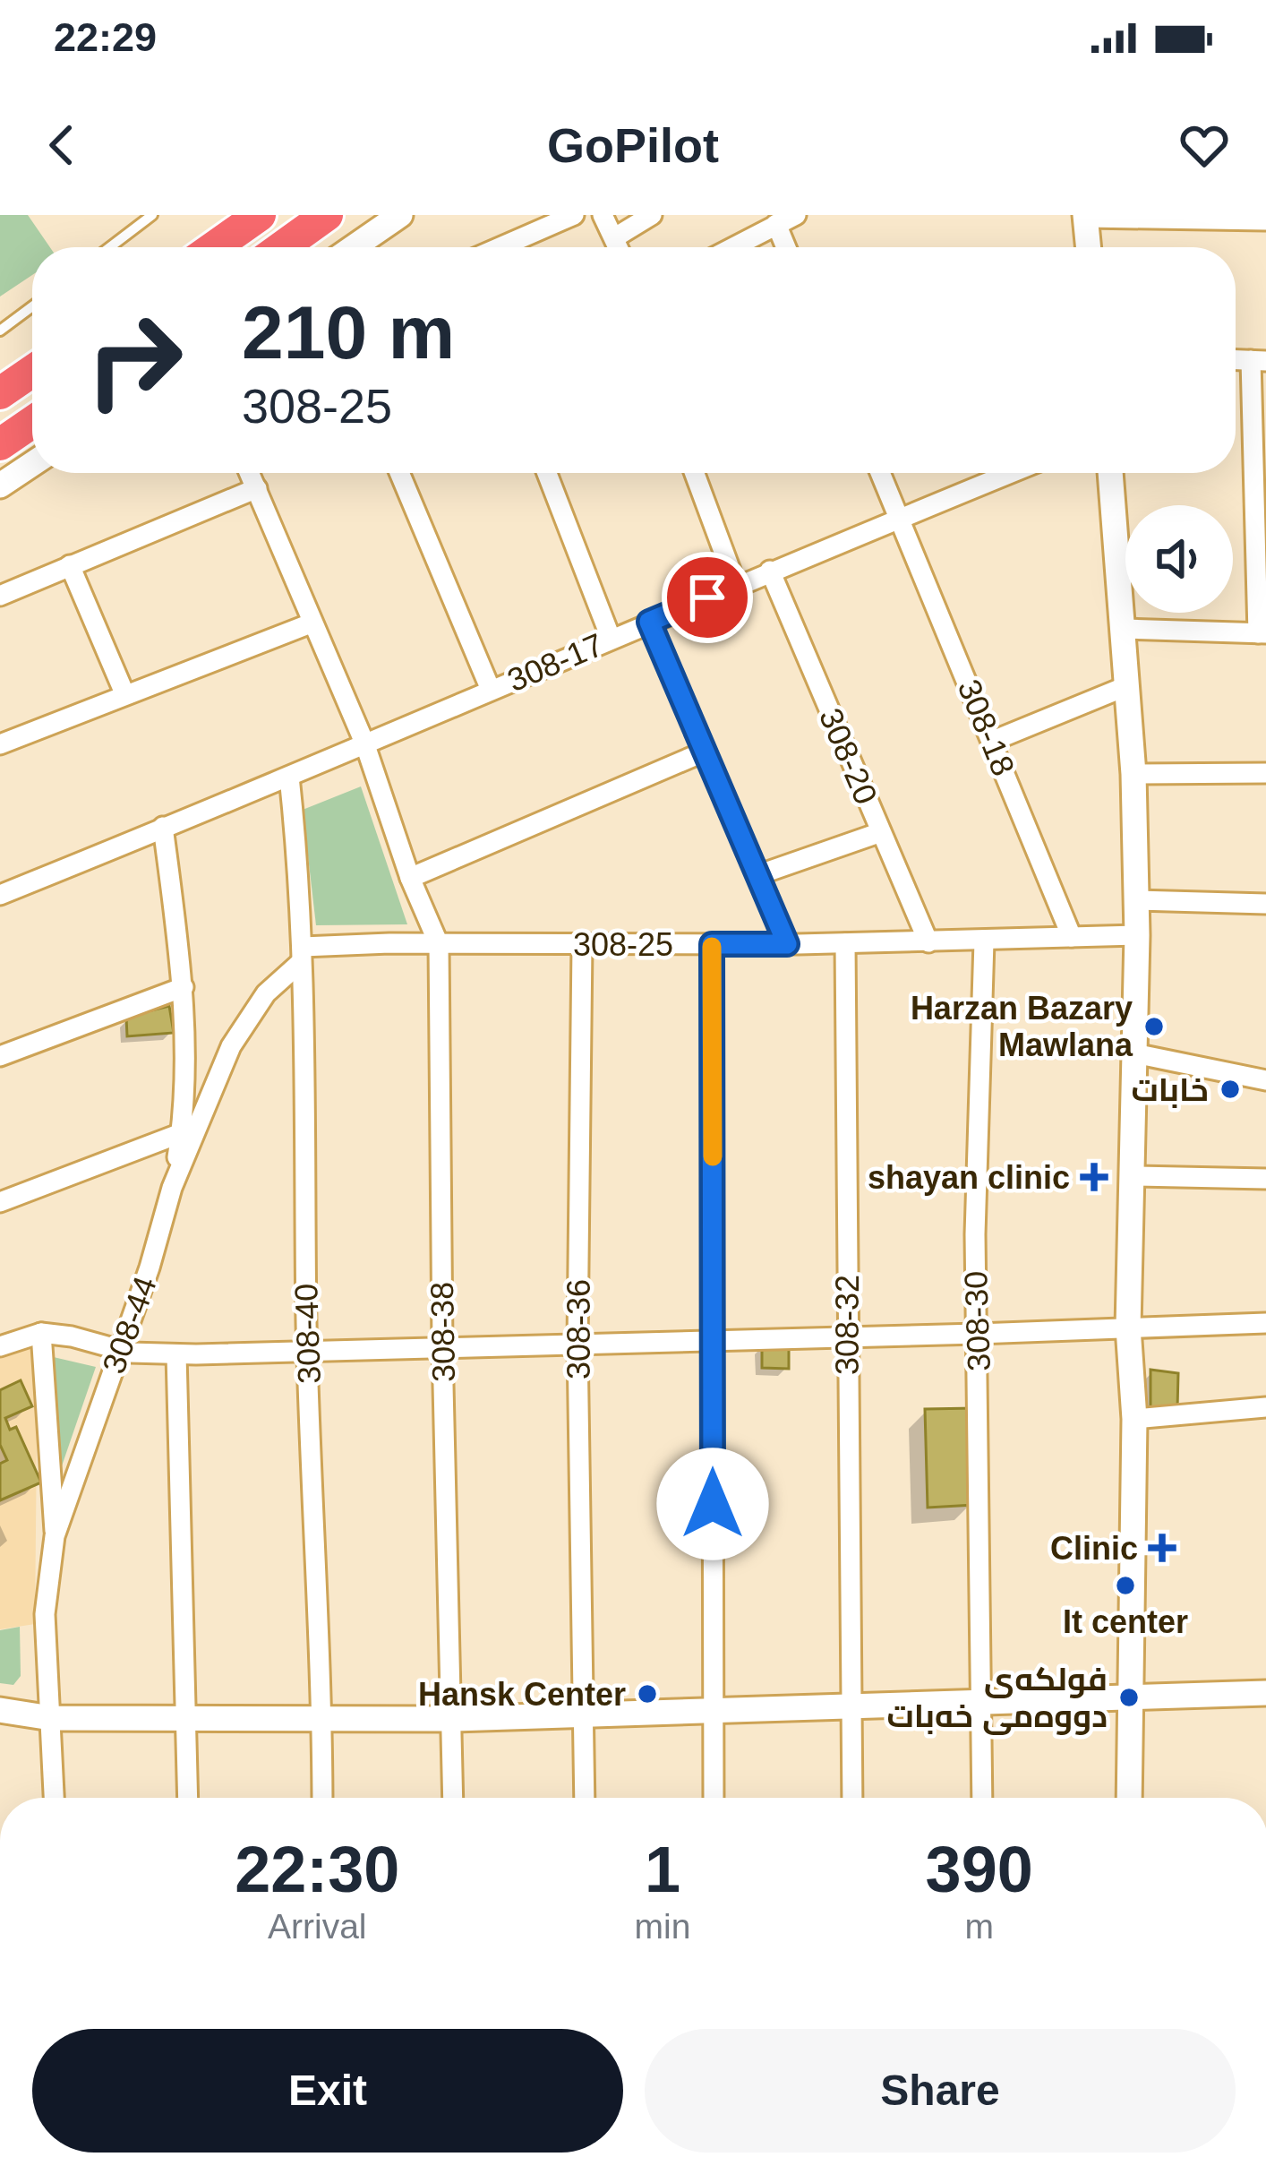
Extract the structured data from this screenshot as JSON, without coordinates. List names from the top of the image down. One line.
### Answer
{"streets":{"street":["308-17","308-18","308-20","308-25","308-30","308-44","308-32","308-36","308-38","308-40"]},"crossings":[["308-17","308-18"],["308-17","308-20"],["308-17","308-40"],["308-18","308-25"],["308-20","308-25"],["308-25","308-30"],["308-25","308-44"],["308-25","308-32"],["308-25","308-36"],["308-25","308-38"],["308-25","308-40"],["308-44","308-40"]],"places":{"other":["Harzan Bazary Mawlana","خابات","It center","Hansk Center","فولکه‌ی دووه‌می خه‌بات"],"health":["shayan clinic","Clinic"]},"page":{"status":"22:29","header":"GoPilot","turn":["210 m","308-25"],"eta":["22:30","Arrival","1","min","390","m"],"buttons":["Exit","Share"]}}
